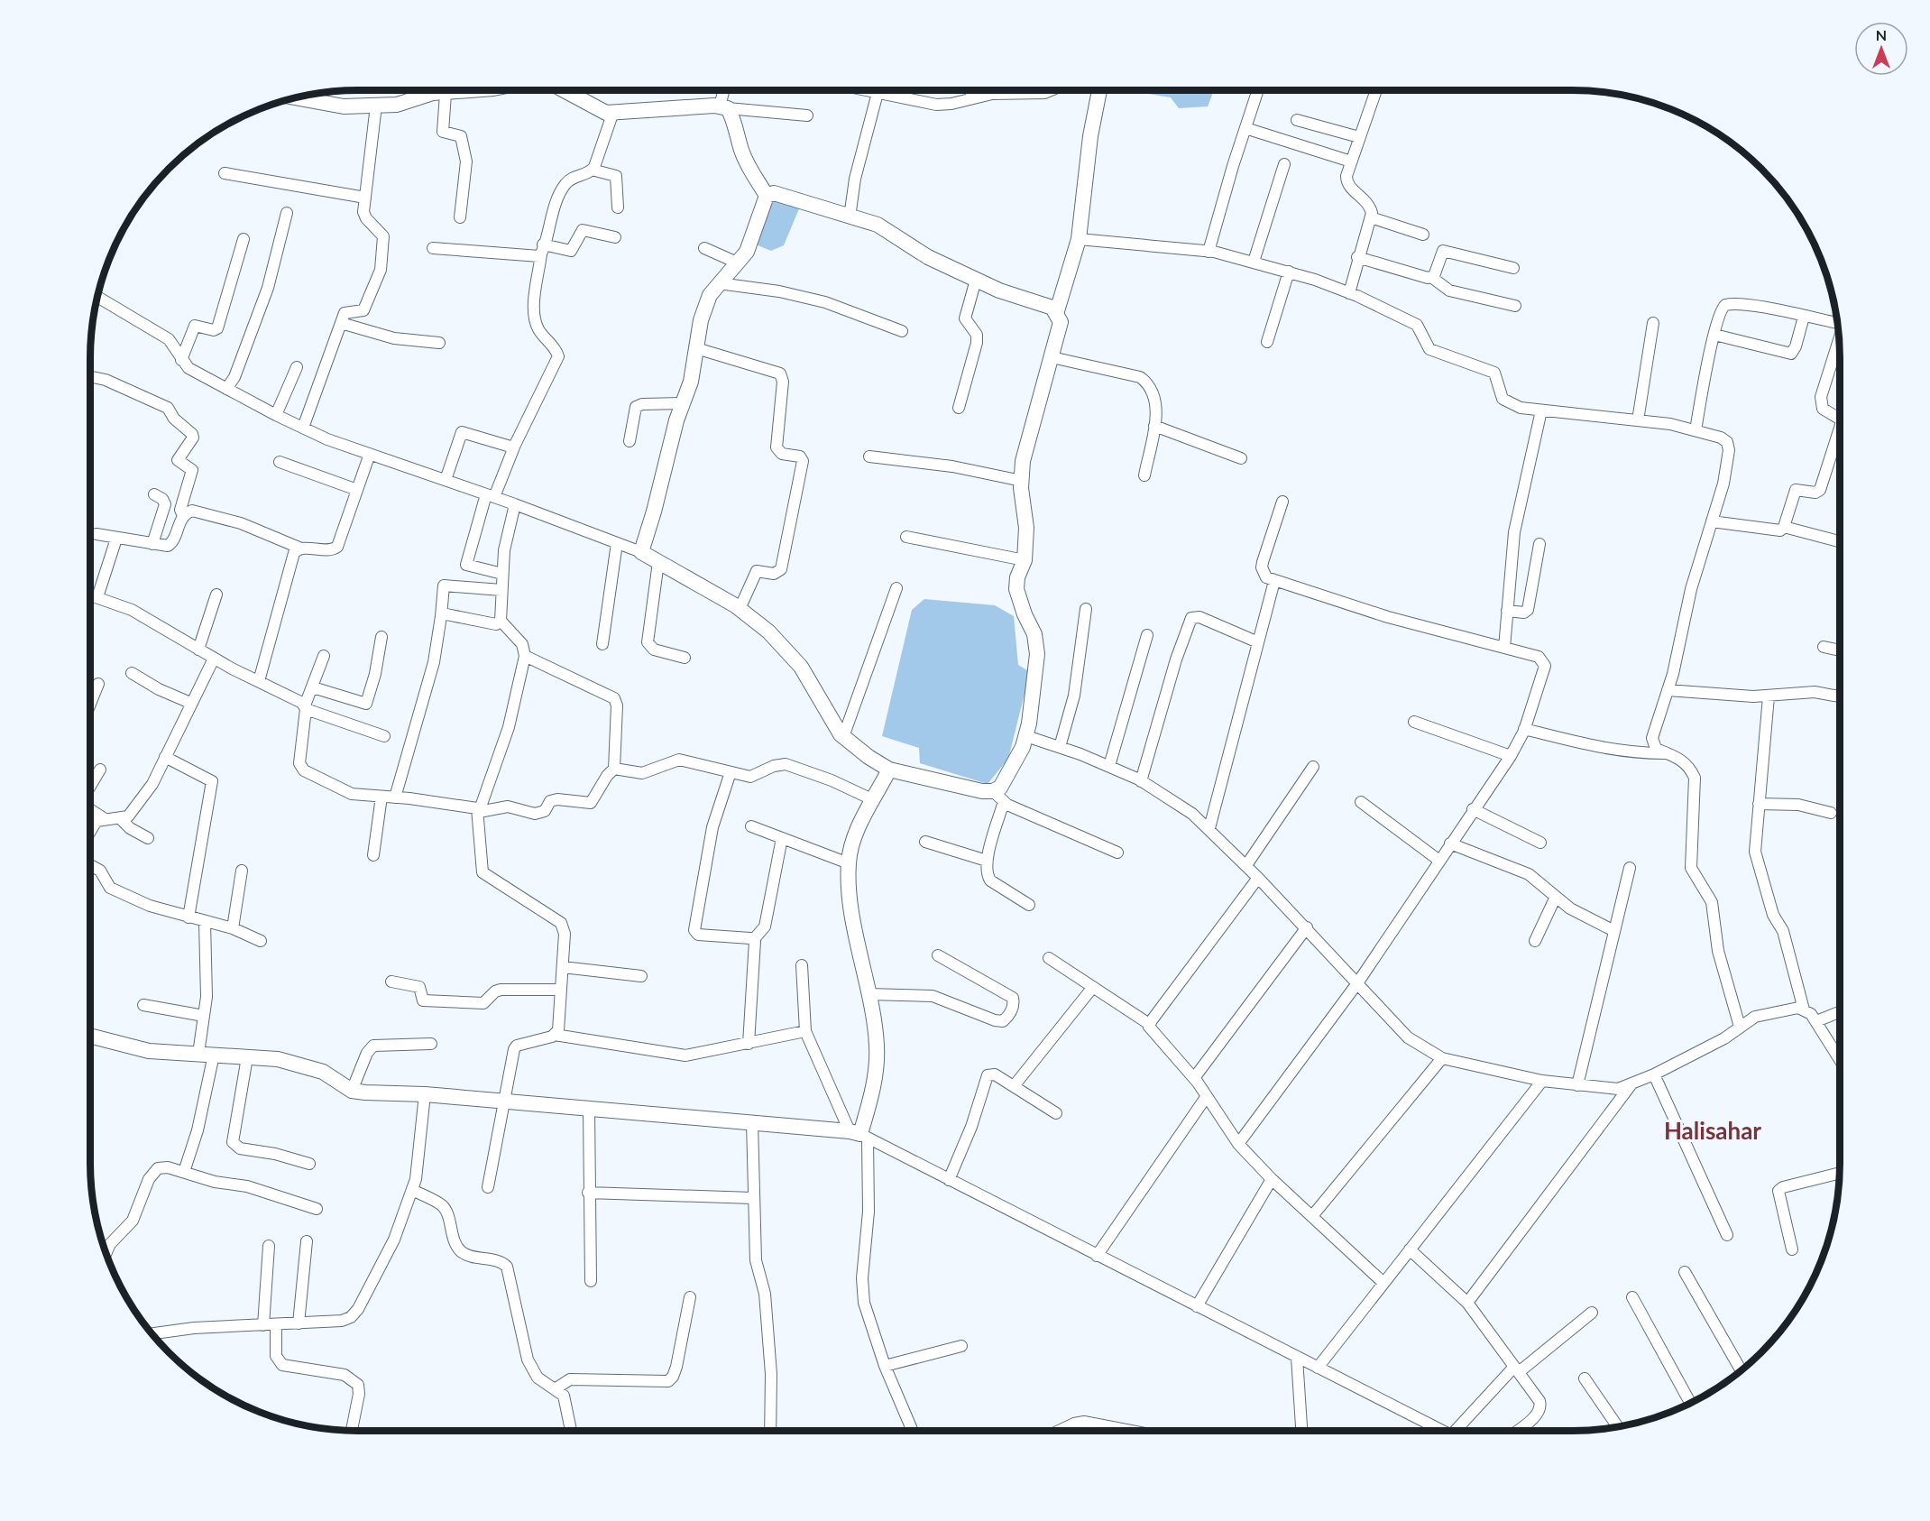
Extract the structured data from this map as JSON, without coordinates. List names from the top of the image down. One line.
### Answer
{"districts":["Halisahar"],"north":"top"}
